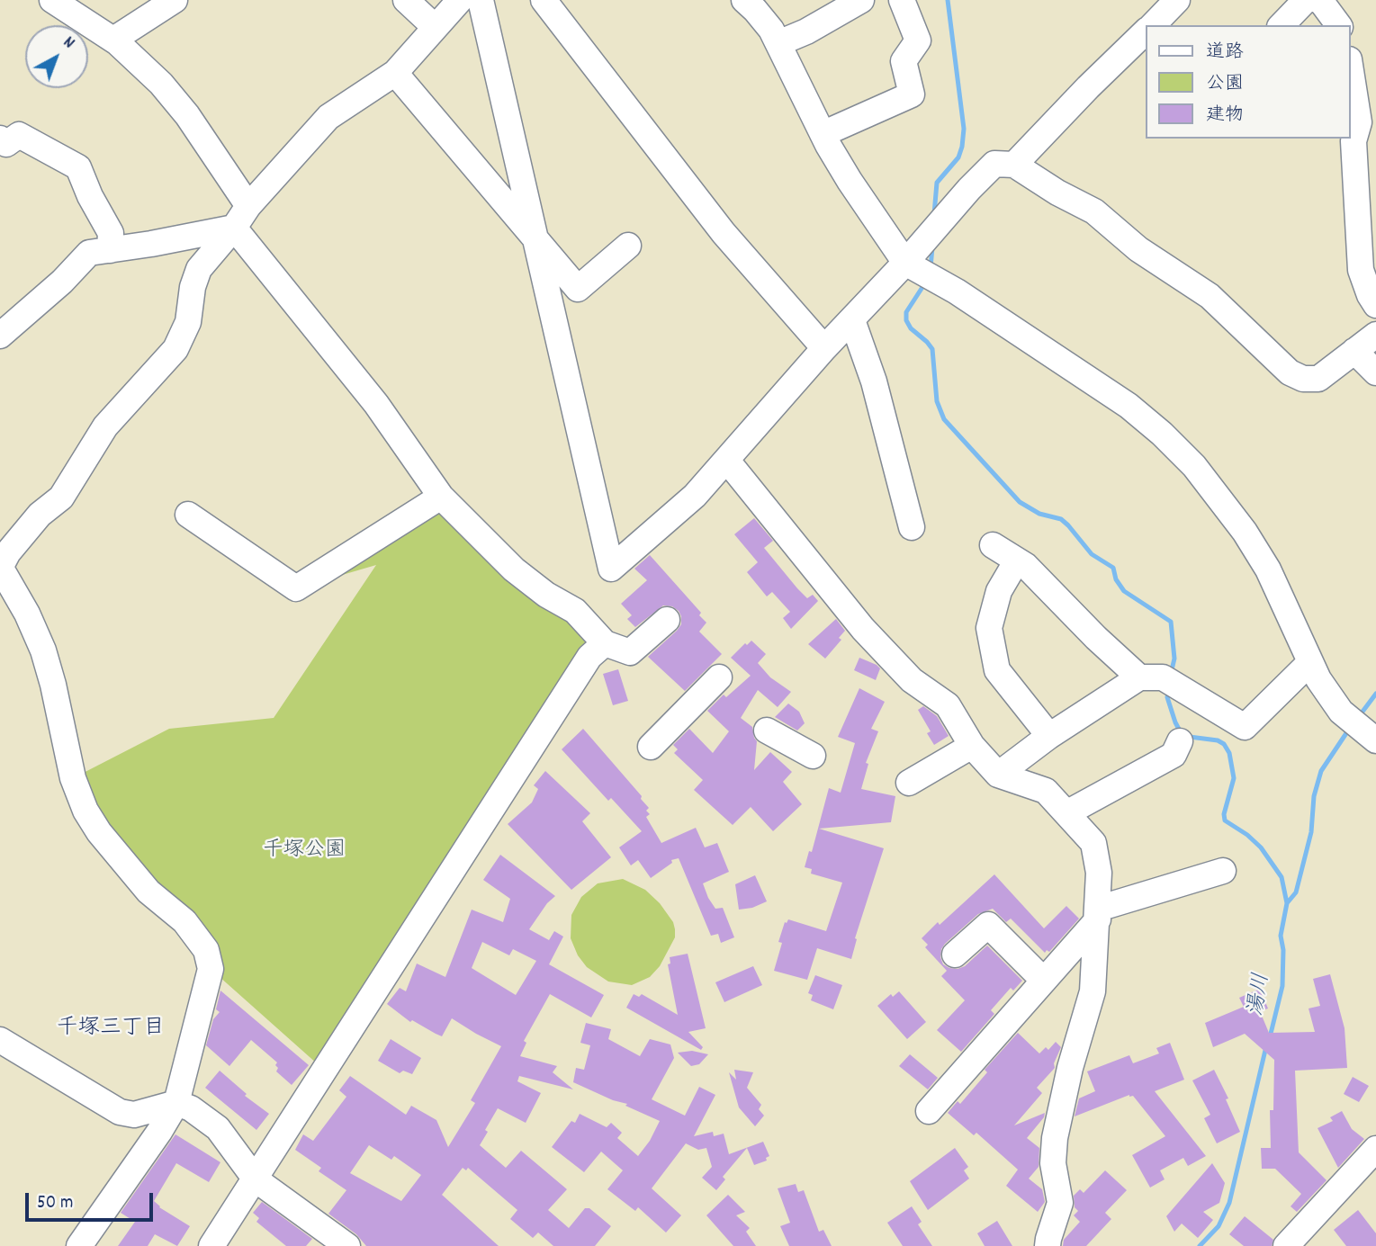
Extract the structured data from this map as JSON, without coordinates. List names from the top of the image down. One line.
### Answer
{"districts":["千塚三丁目"],"water":["湯川"],"parks":["千塚公園"],"legend":["道路","公園","建物"],"scale_bar":"50 m","north":"top right"}
